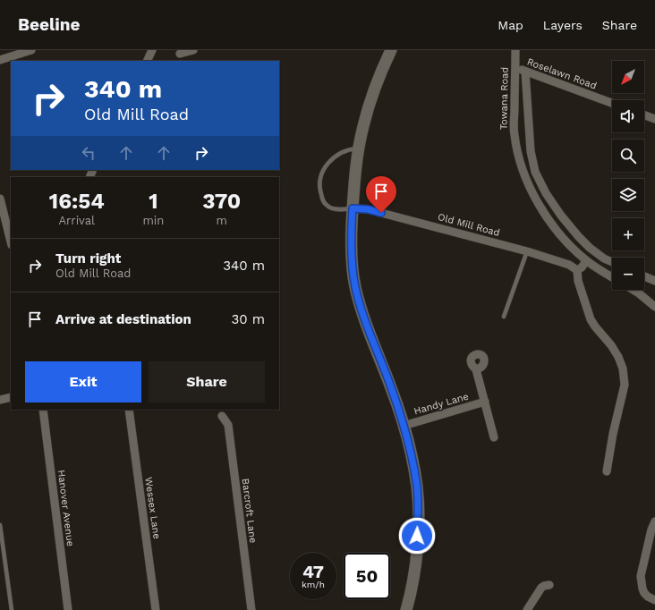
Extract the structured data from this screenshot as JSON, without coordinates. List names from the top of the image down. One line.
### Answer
{"streets":{"street":["Roselawn Road","Towana Road","Old Mill Road","Handy Lane","Hanover Avenue","Wessex Lane","Barcroft Lane"]},"crossings":[["Roselawn Road","Towana Road"]],"north":"bottom left","page":{"header":"Beeline","nav":["Map","Layers","Share"],"map_buttons":["+","−"],"turn":["340 m","Old Mill Road"],"eta":["16:54","Arrival","1","min","370","m"],"list":[{"name":"Turn right","note":"Old Mill Road","value":"340 m"},{"name":"Arrive at destination","value":"30 m"}],"buttons":["Exit","Share"],"speed":"47 km/h","limit":"50"}}
